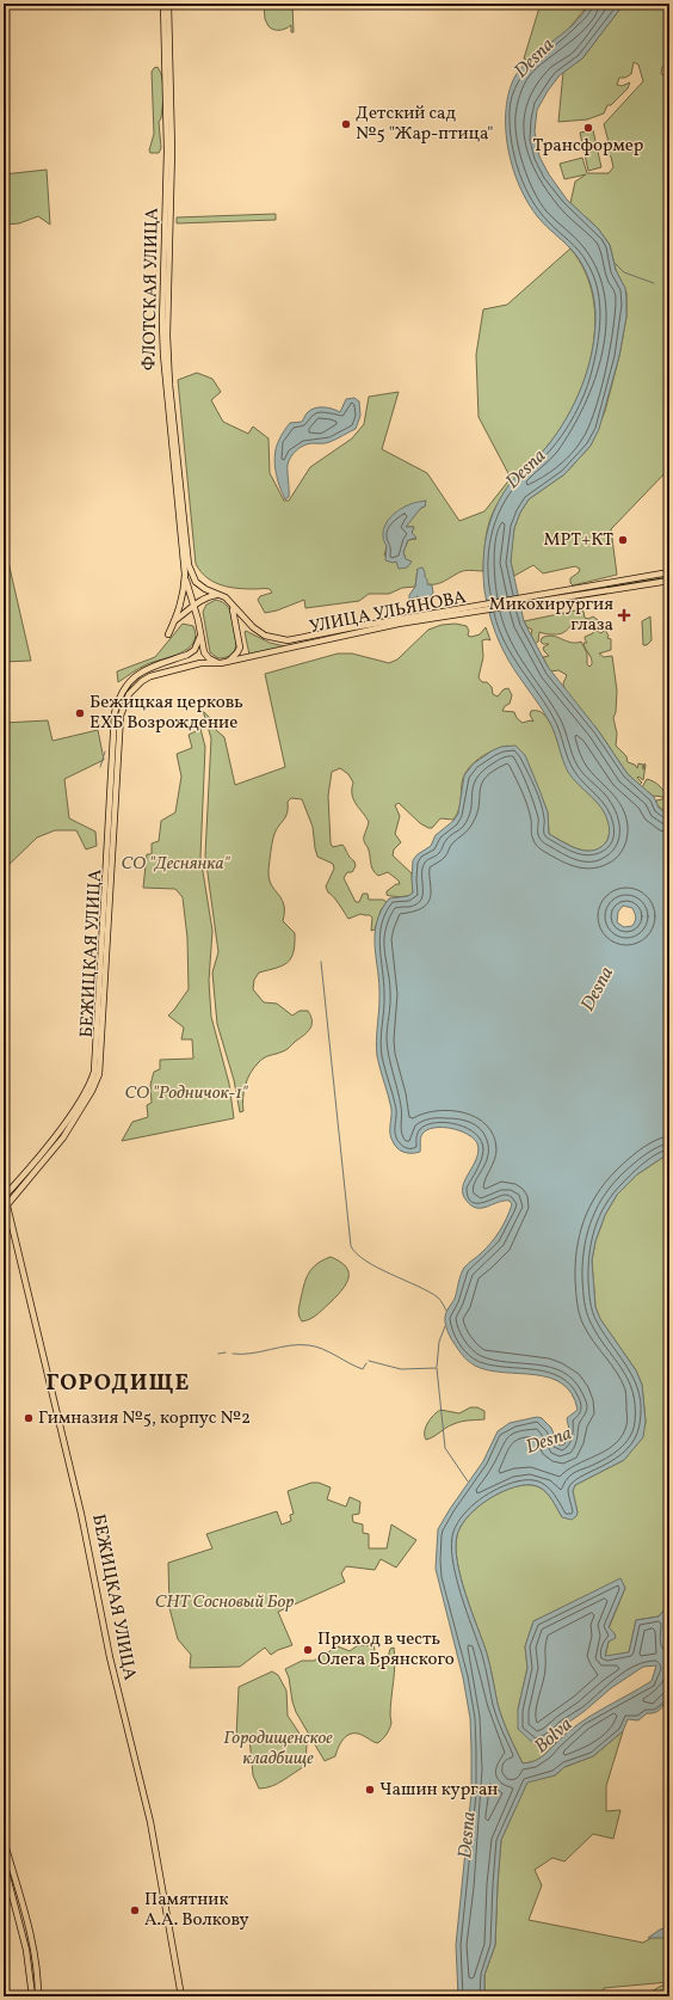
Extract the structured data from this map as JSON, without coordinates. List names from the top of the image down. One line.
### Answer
{"streets":{"main road":["ФЛОТСКАЯ УЛИЦА","УЛИЦА УЛЬЯНОВА","БЕЖИЦКАЯ УЛИЦА"]},"crossings":[["ФЛОТСКАЯ УЛИЦА","УЛИЦА УЛЬЯНОВА"],["ФЛОТСКАЯ УЛИЦА","БЕЖИЦКАЯ УЛИЦА"],["УЛИЦА УЛЬЯНОВА","БЕЖИЦКАЯ УЛИЦА"]],"districts":["ГОРОДИЩЕ"],"water":["Desna","Bolva"],"parks":["СО \"Деснянка\"","СО \"Родничок-1\"","СНТ Сосновый Бор","Городищенское кладбище"],"places":{"other":["Детский сад №5 \"Жар-птица\"","Трансформер","МРТ+КТ","Бежицкая церковь ЕХБ Возрождение","Гимназия №5, корпус №2","Приход в честь Олега Брянского","Чашин курган","Памятник А.А. Волкову"],"health":["Микохирургия глаза"]}}
